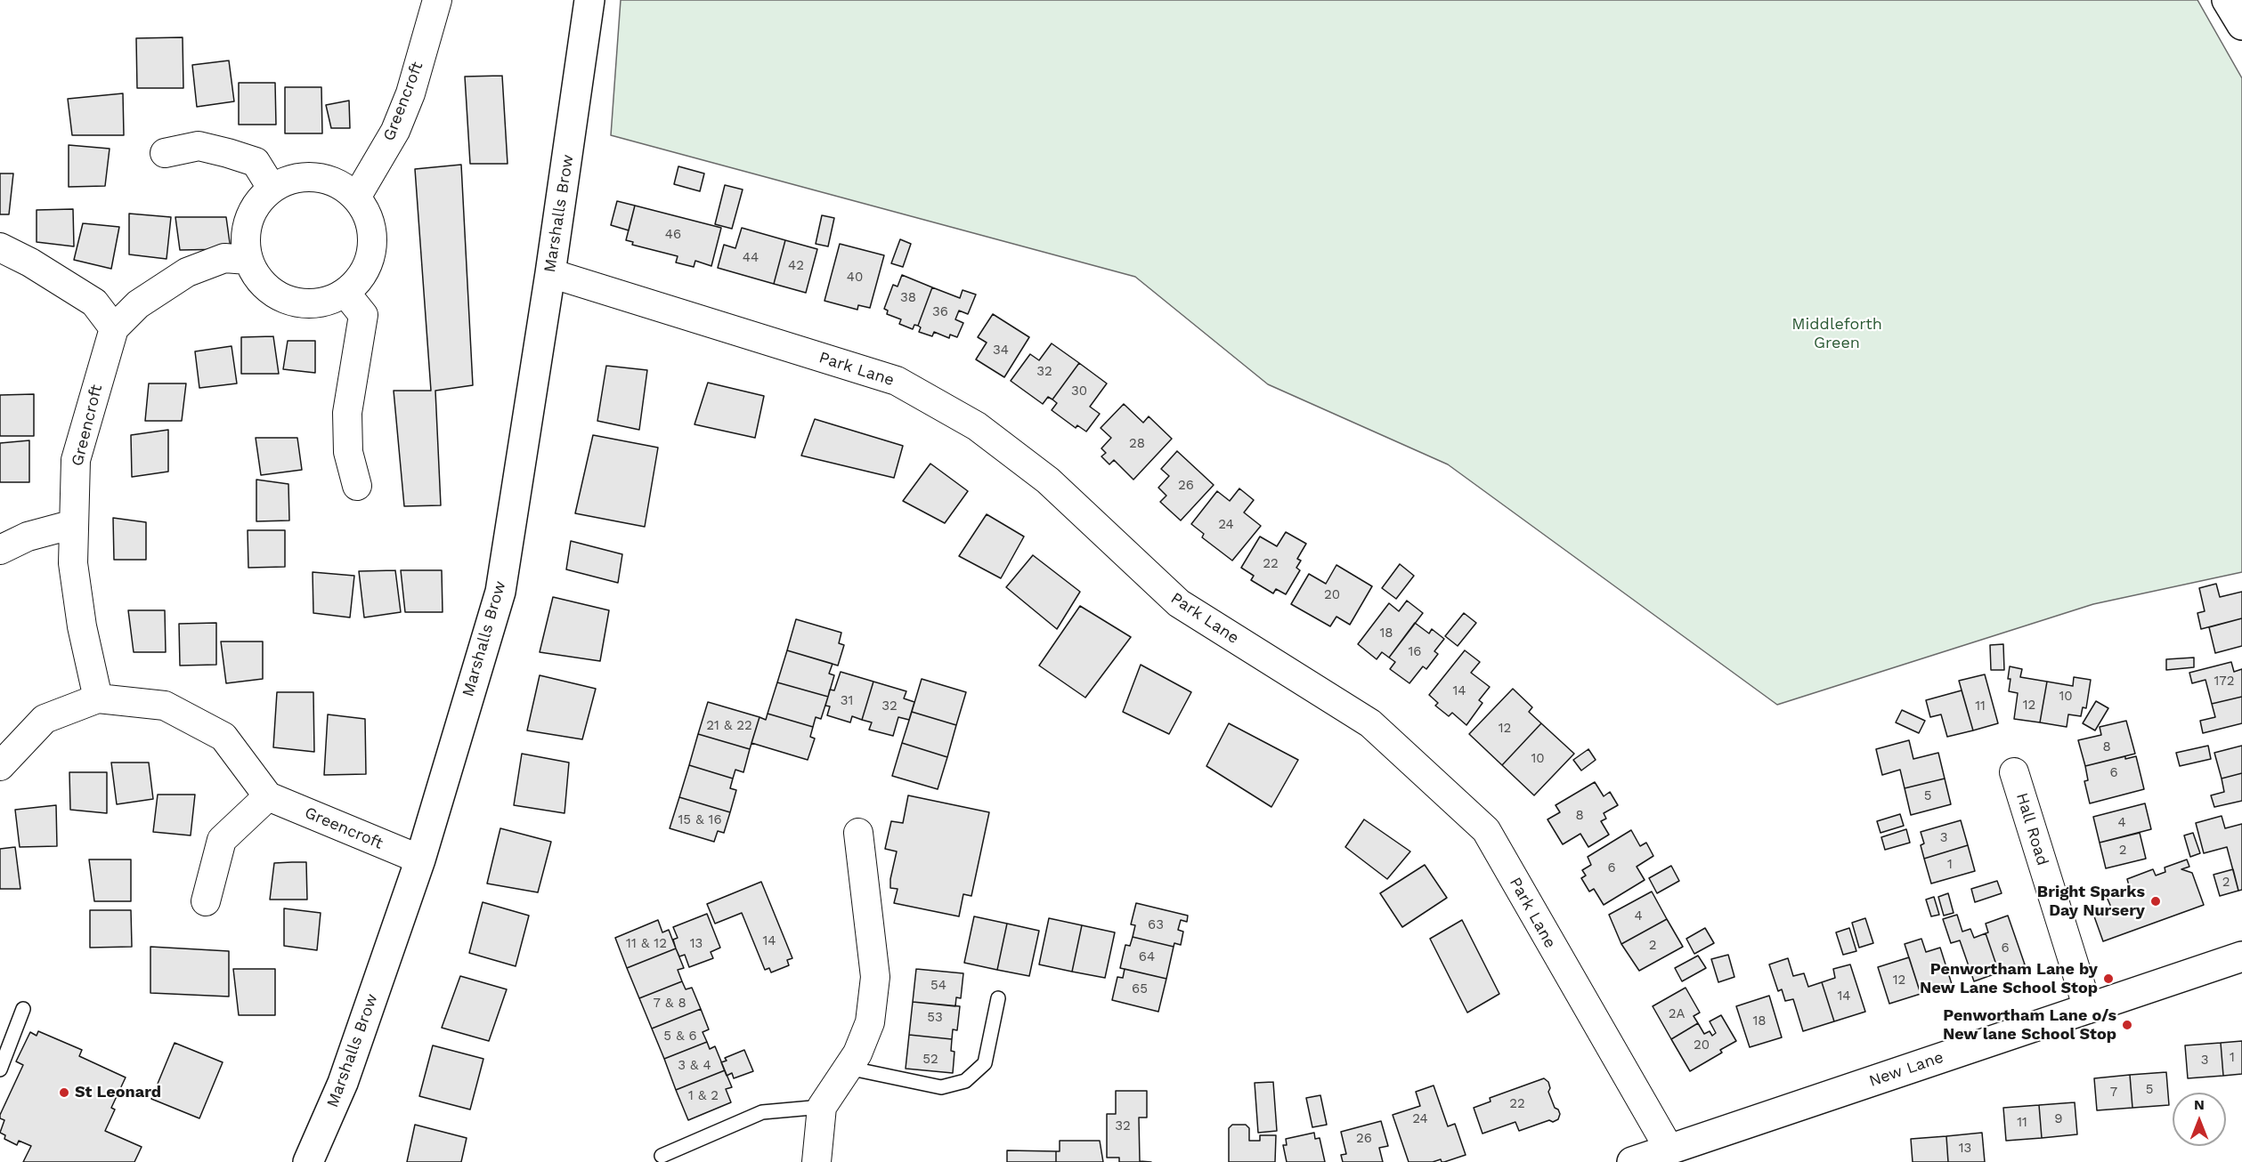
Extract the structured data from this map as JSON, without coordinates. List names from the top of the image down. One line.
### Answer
{"streets":{"street":["Greencroft","Marshalls Brow","Park Lane","Hall Road","New Lane"]},"crossings":[["Greencroft","Marshalls Brow"],["Marshalls Brow","Park Lane"],["Park Lane","New Lane"],["Hall Road","New Lane"]],"parks":["Middleforth Green"],"places":["Bright Sparks Day Nursery","Penwortham Lane by New Lane School Stop","Penwortham Lane o/s New lane School Stop","St Leonard"],"house_numbers":["46","44","42","40","38","36","34","32","30","28","26","24","22","20","18","16","172","14","10","31","12","32","11","21 & 22","12","8","10","6","5","8","15 & 16","4","3","2","1","6","2","4","63","14","11 & 12","13","2","6","64","12","54","65","14","7 & 8","2A","53","18","5 & 6","20","1","52","3","3 & 4","5","7","1 & 2","22","24","9","11","32","26","13"],"north":"top"}
